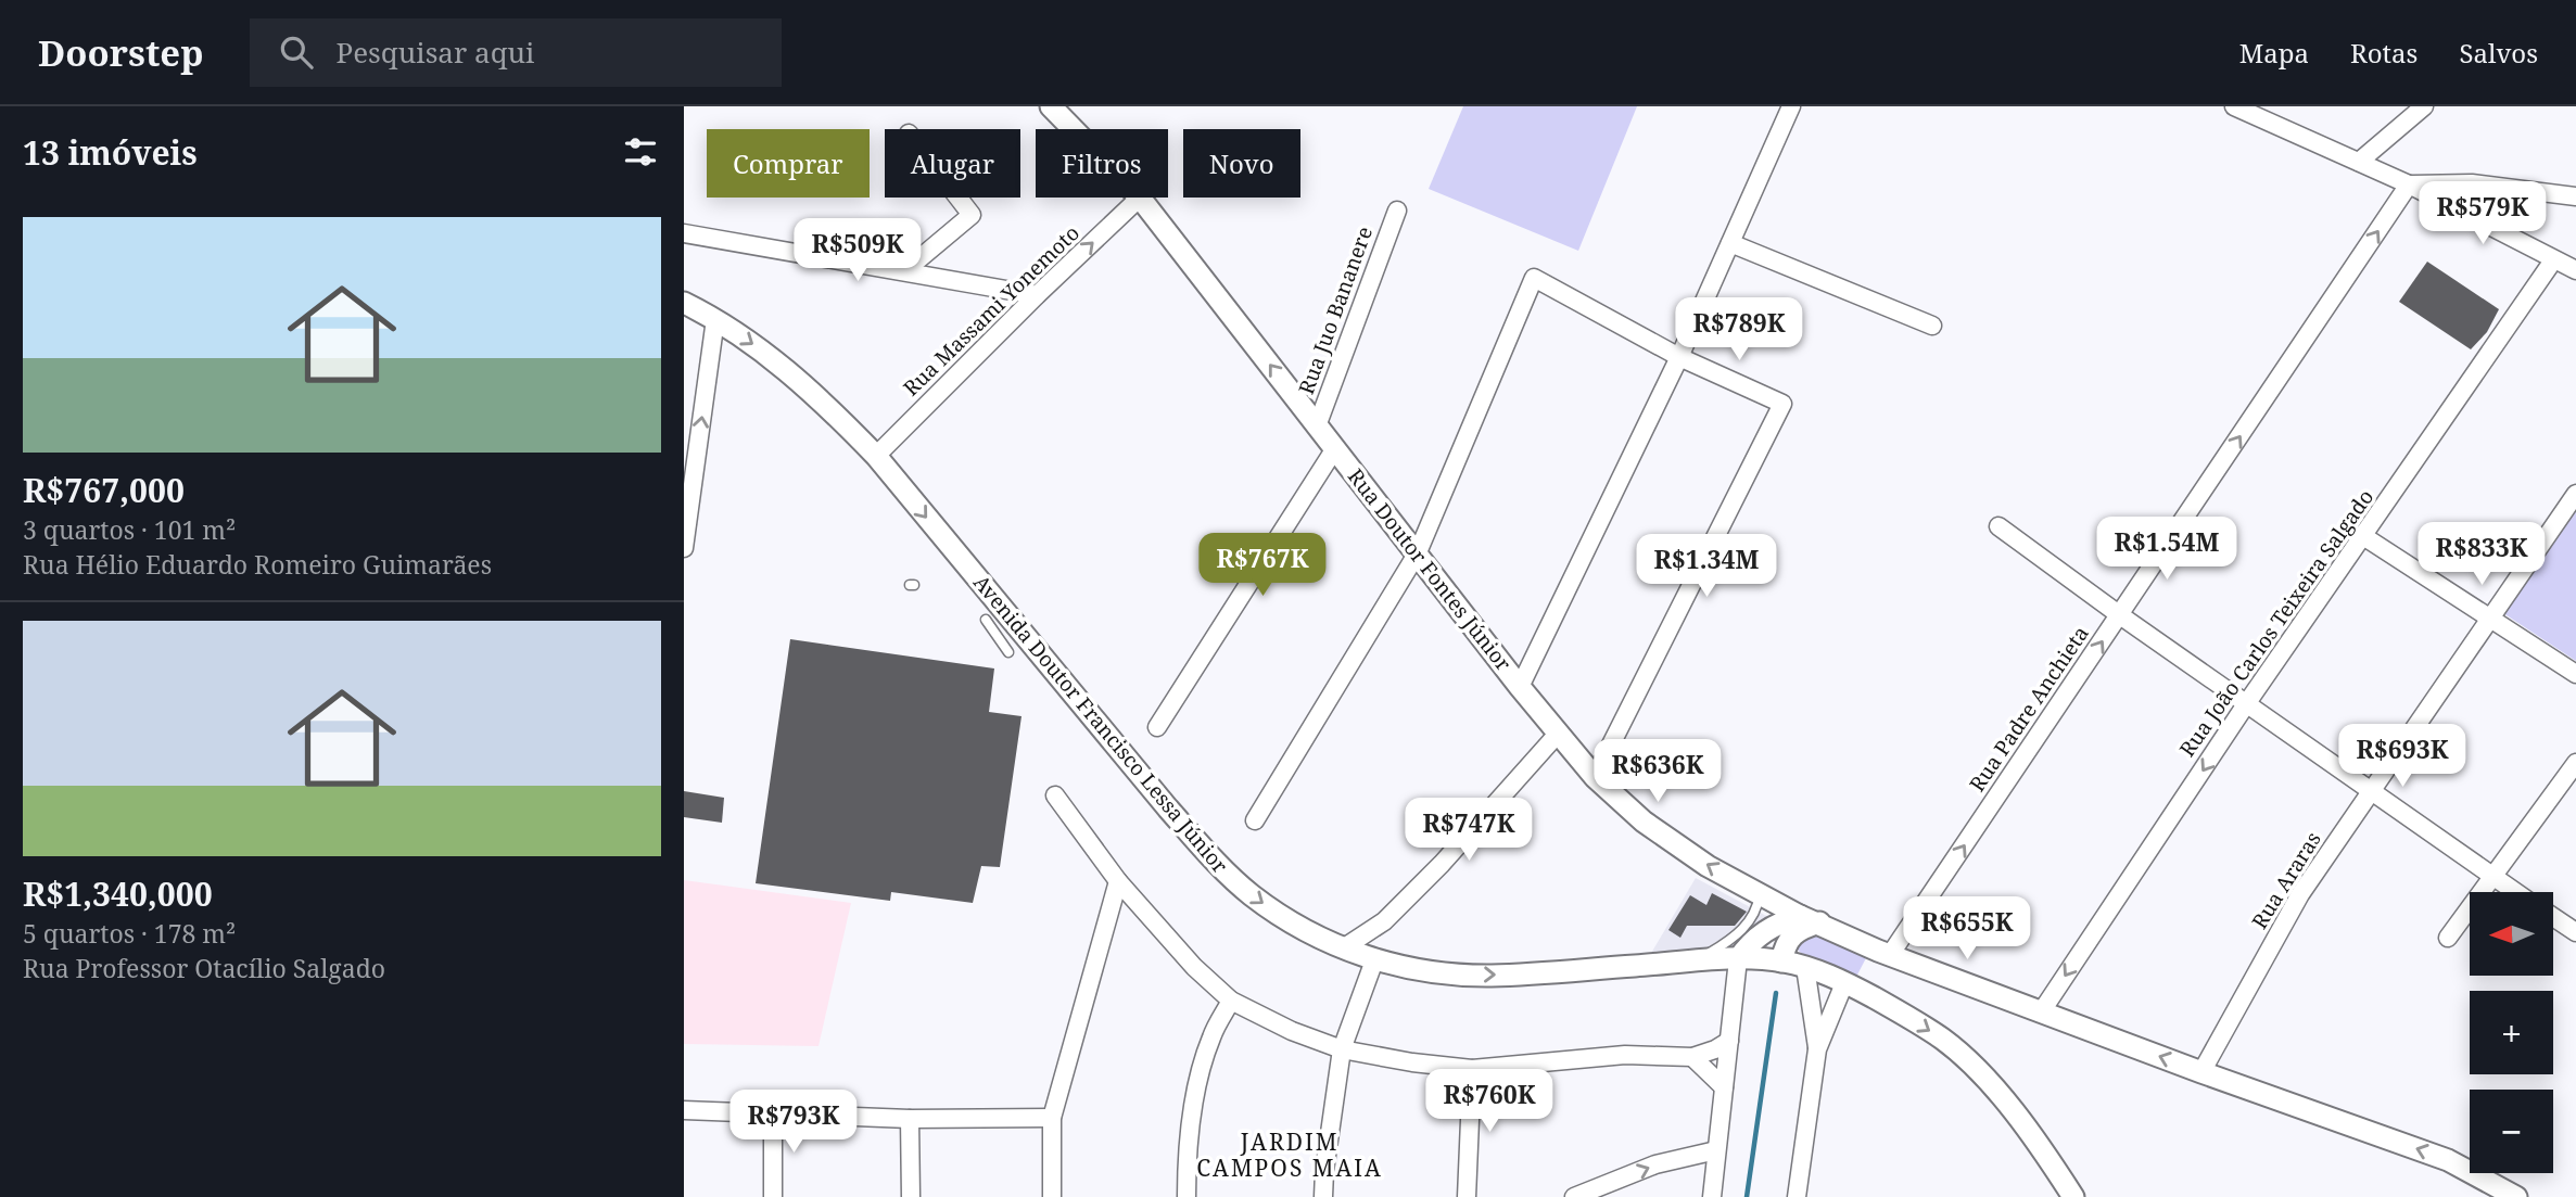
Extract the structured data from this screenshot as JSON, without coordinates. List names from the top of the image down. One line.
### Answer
{"streets":{"street":["Rua Massami Yonemoto","Rua Juo Bananere","Rua Doutor Fontes Júnior","Rua João Carlos Teixeira Salgado","Rua Padre Anchieta","Avenida Doutor Francisco Lessa Júnior","Rua Araras"]},"crossings":[["Rua Massami Yonemoto","Rua Doutor Fontes Júnior"],["Rua Massami Yonemoto","Avenida Doutor Francisco Lessa Júnior"],["Rua Juo Bananere","Rua Doutor Fontes Júnior"],["Rua Doutor Fontes Júnior","Rua João Carlos Teixeira Salgado"],["Rua Doutor Fontes Júnior","Rua Padre Anchieta"],["Rua Doutor Fontes Júnior","Rua Araras"]],"one_way":["Rua Massami Yonemoto","Rua Doutor Fontes Júnior","Rua João Carlos Teixeira Salgado","Rua Padre Anchieta"],"districts":["JARDIM CAMPOS MAIA"],"north":"left","page":{"header":"Doorstep","search":"Pesquisar aqui","nav":["Mapa","Rotas","Salvos"],"heading":"13 imóveis","chip":["Comprar","Alugar","Filtros","Novo"],"price":["R$579K","R$509K","R$789K","R$1.54M","R$833K","R$767K","R$1.34M","R$693K","R$636K","R$747K","R$655K","R$760K","R$793K"],"list":[{"name":"R$767,000","note":"3 quartos · 101 m² · Rua Hélio Eduardo Romeiro Guimarães"},{"name":"R$1,340,000","note":"5 quartos · 178 m² · Rua Professor Otacílio Salgado"}],"map_buttons":["+","−"]}}
